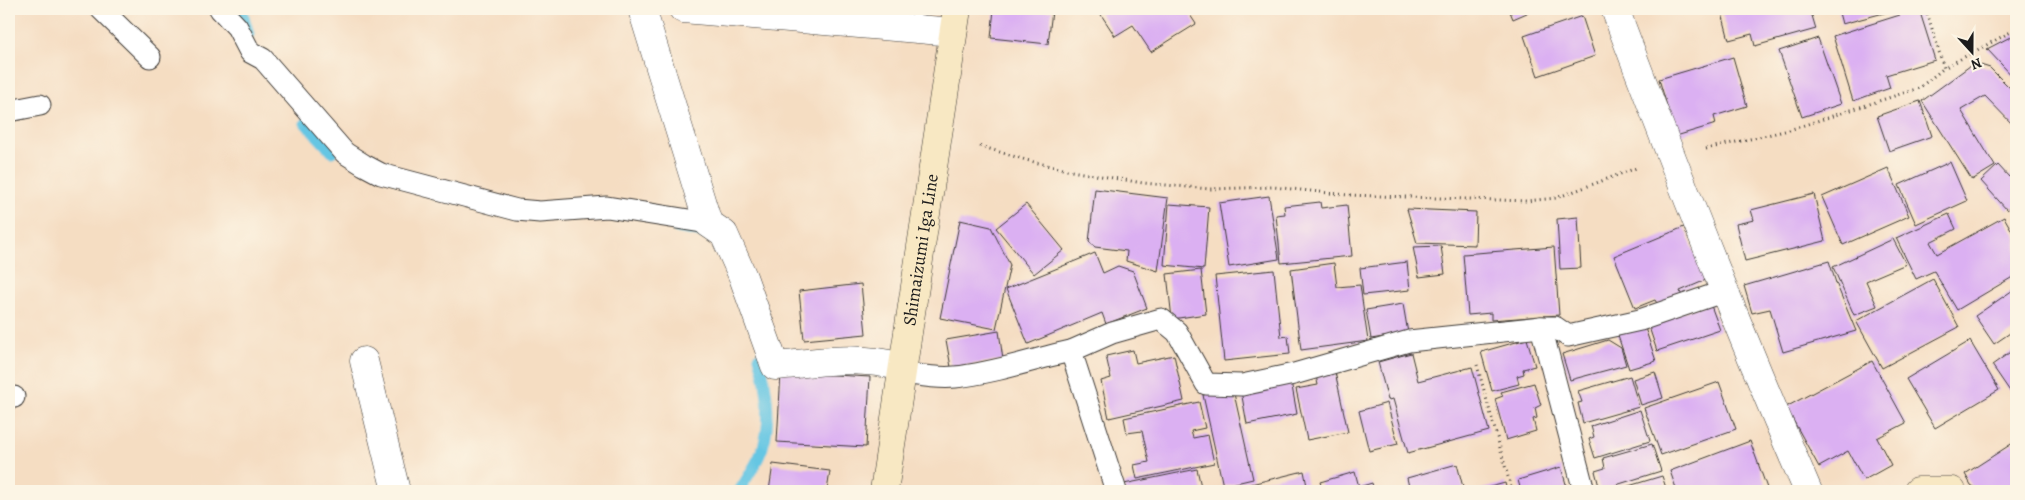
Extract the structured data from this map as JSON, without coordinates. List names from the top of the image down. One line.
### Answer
{"streets":{"main road":["Shimaizumi Iga Line"]},"north":"bottom"}
